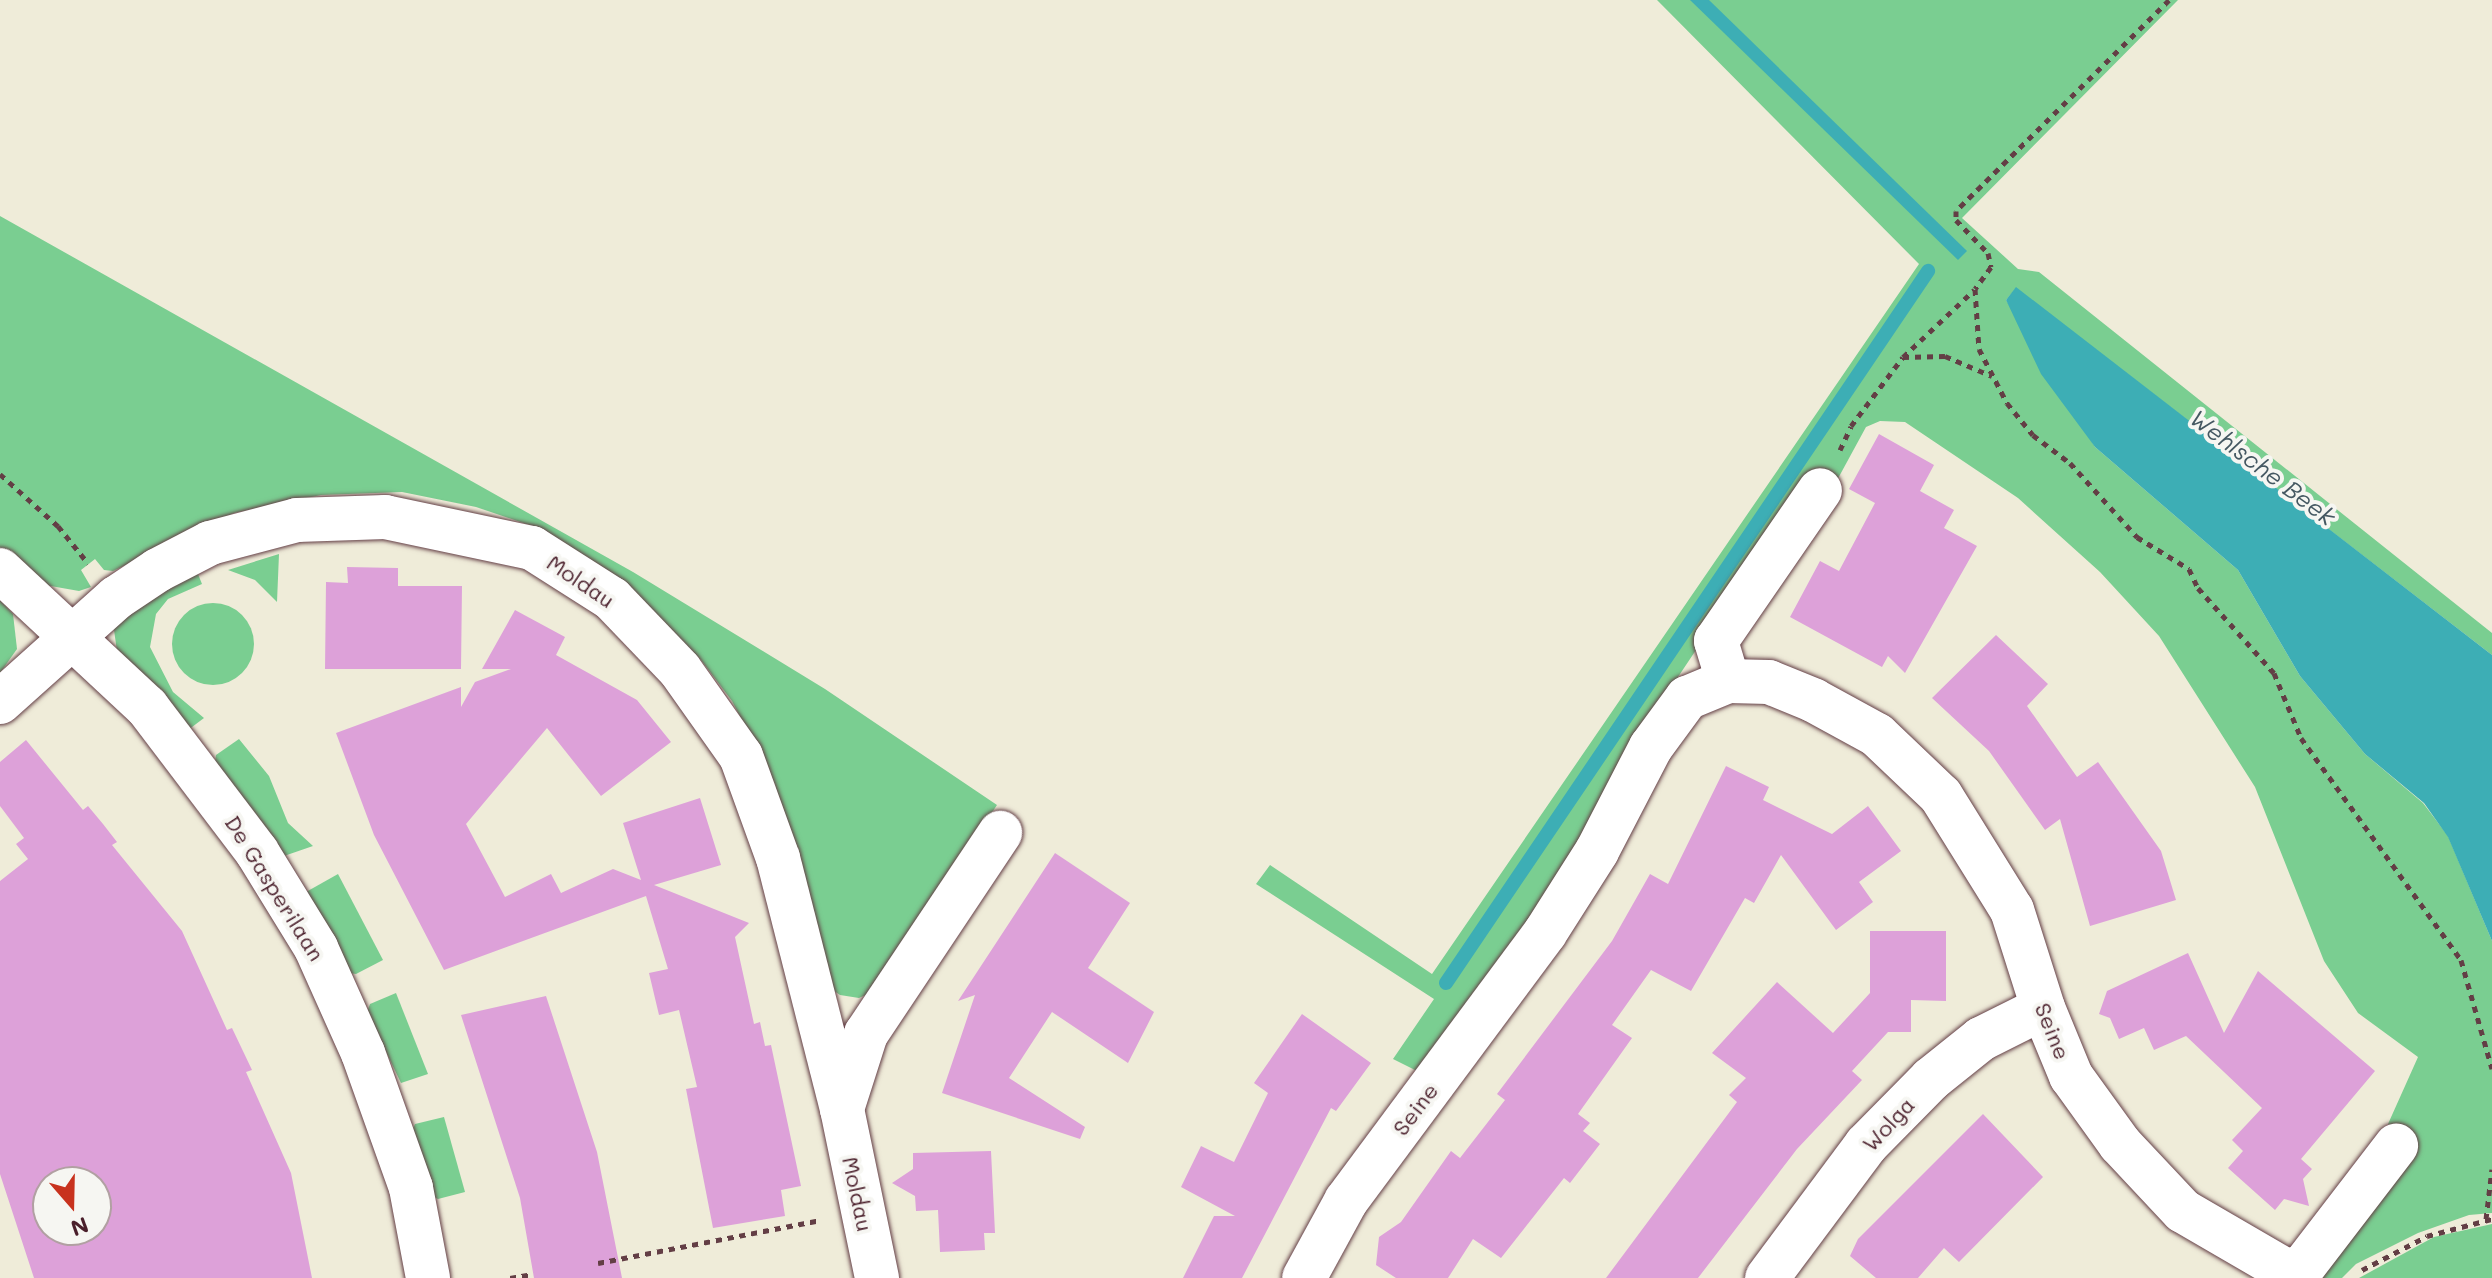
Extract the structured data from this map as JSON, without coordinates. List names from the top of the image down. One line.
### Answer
{"streets":{"street":["Moldau","De Gasperilaan","Seine","Wolga"]},"crossings":[["Moldau","De Gasperilaan"],["Seine","Wolga"]],"water":["Wehlsche Beek"],"north":"bottom"}
